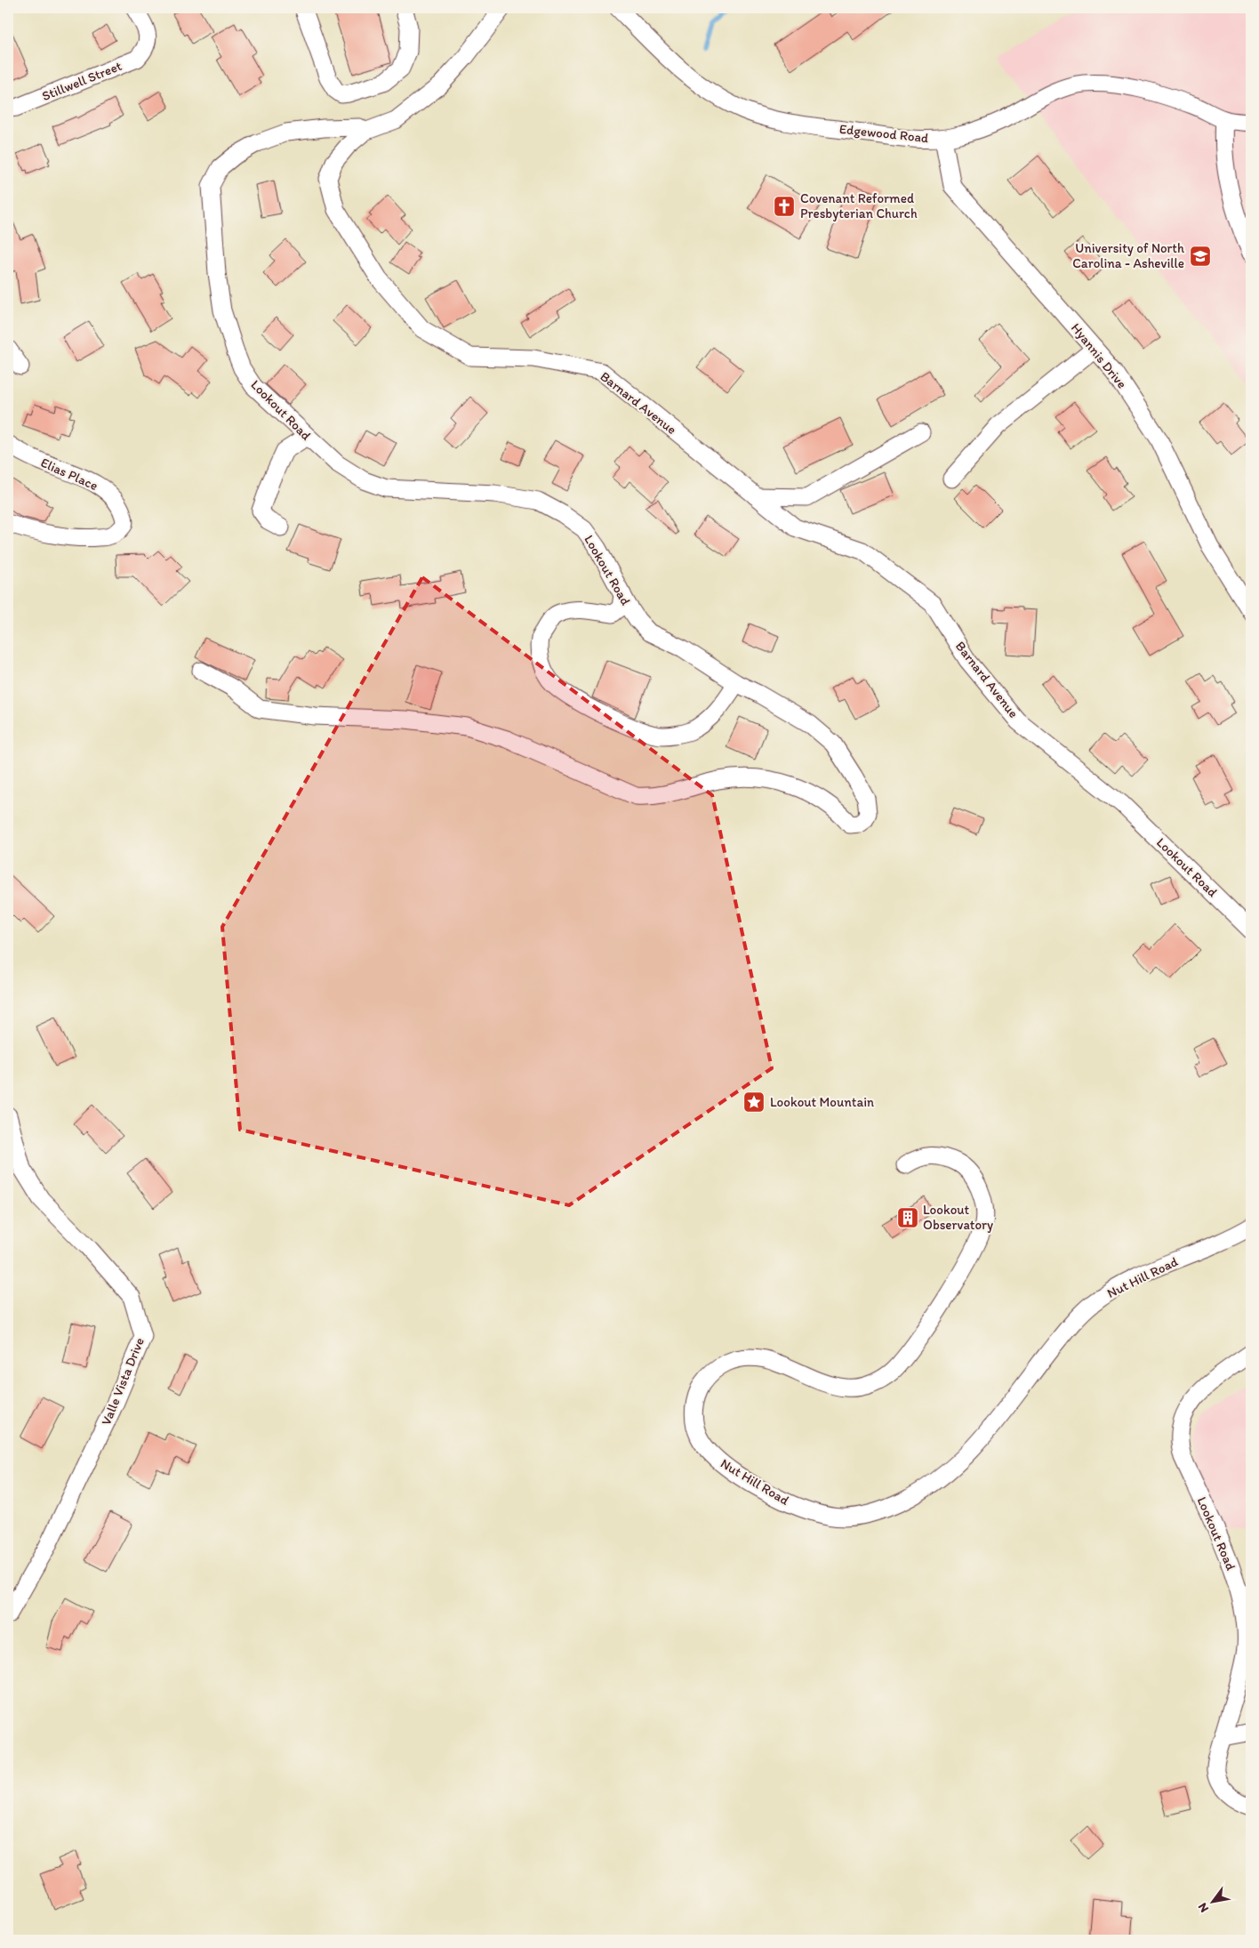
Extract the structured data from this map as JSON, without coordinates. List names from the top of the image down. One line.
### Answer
{"streets":{"street":["Stillwell Street","Edgewood Road","Hyannis Drive","Barnard Avenue","Lookout Road","Elias Place","Nut Hill Road","Valle Vista Drive"]},"crossings":[["Edgewood Road","Hyannis Drive"],["Barnard Avenue","Lookout Road"]],"places":{"church":["Covenant Reformed Presbyterian Church"],"school or university":["University of North Carolina - Asheville"],"place":["Lookout Mountain"],"building":["Lookout Observatory"]},"north":"bottom left"}
